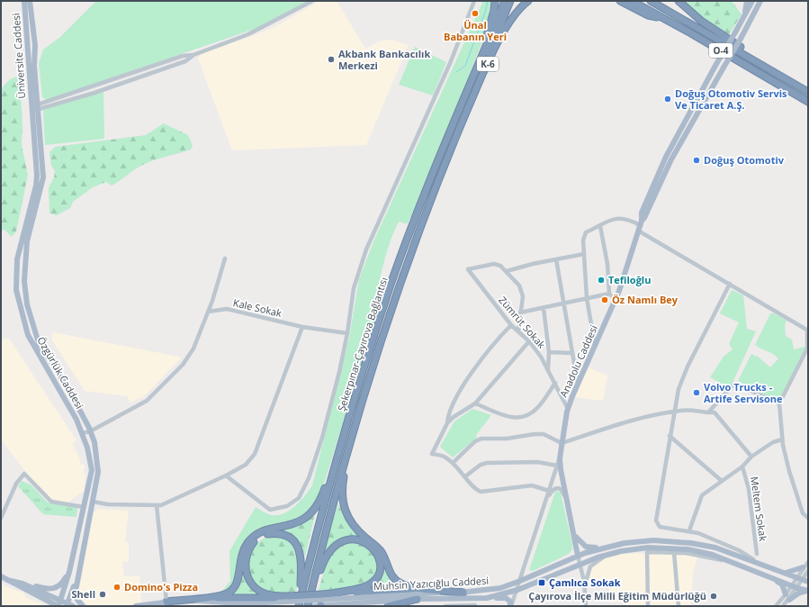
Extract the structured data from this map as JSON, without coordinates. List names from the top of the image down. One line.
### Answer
{"streets":{"highway":["O-4","K-6","Şekerpınar-Çayırova Bağlantısı"],"main road":["Üniversite Caddesi","Anadolu Caddesi","Özgürlük Caddesi","Muhsin Yazıcığlu Caddesi"],"street":["Kale Sokak","Zümrüt Sokak","Meltem Sokak"]},"crossings":[["Üniversite Caddesi","Özgürlük Caddesi"],["K-6","Şekerpınar-Çayırova Bağlantısı"],["Zümrüt Sokak","Anadolu Caddesi"],["Anadolu Caddesi","Muhsin Yazıcığlu Caddesi"]],"places":{"other":["Ünal Babanın Yeri","Akbank Bankacılık Merkezi","Doğuş Otomotiv Servis Ve Ticaret A.Ş.","Doğuş Otomotiv","Tefiloğlu","Öz Namlı Bey","Volvo Trucks - Artife Servisone","Domino's Pizza","Shell","Çayırova İlçe Milli Eğitim Müdürlüğü"],"transit":["Çamlıca Sokak"]}}
